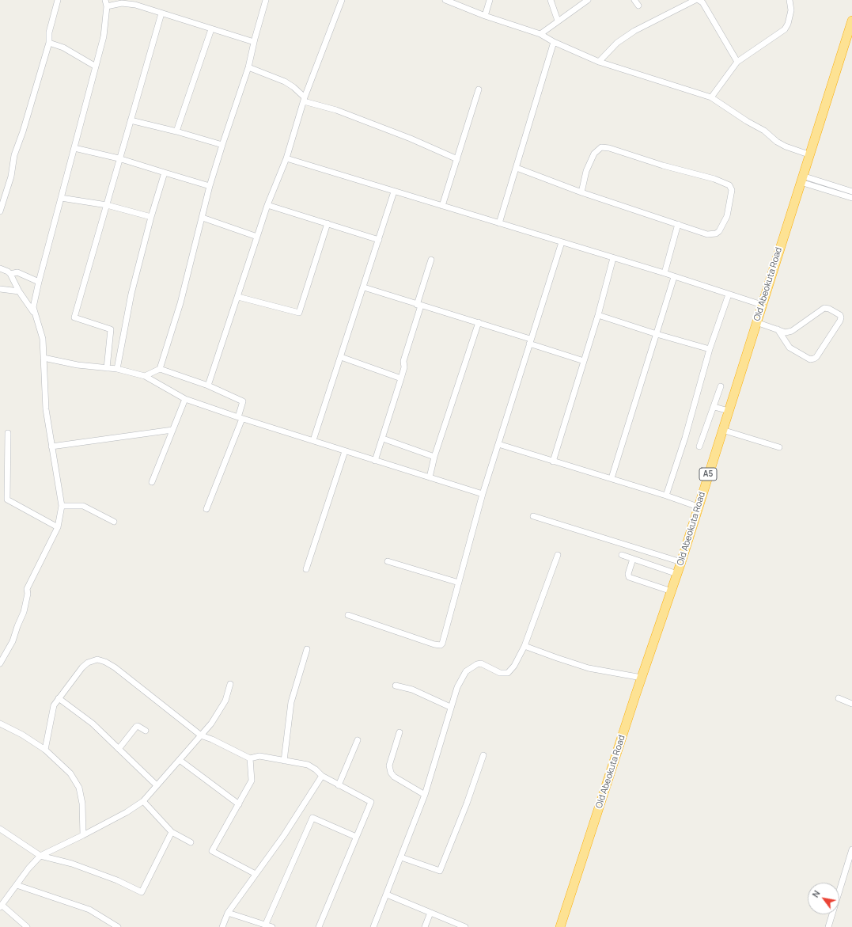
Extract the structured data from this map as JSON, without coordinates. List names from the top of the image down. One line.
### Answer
{"streets":{"highway":["Old Abeokuta Road","A5"]},"north":"top left"}
